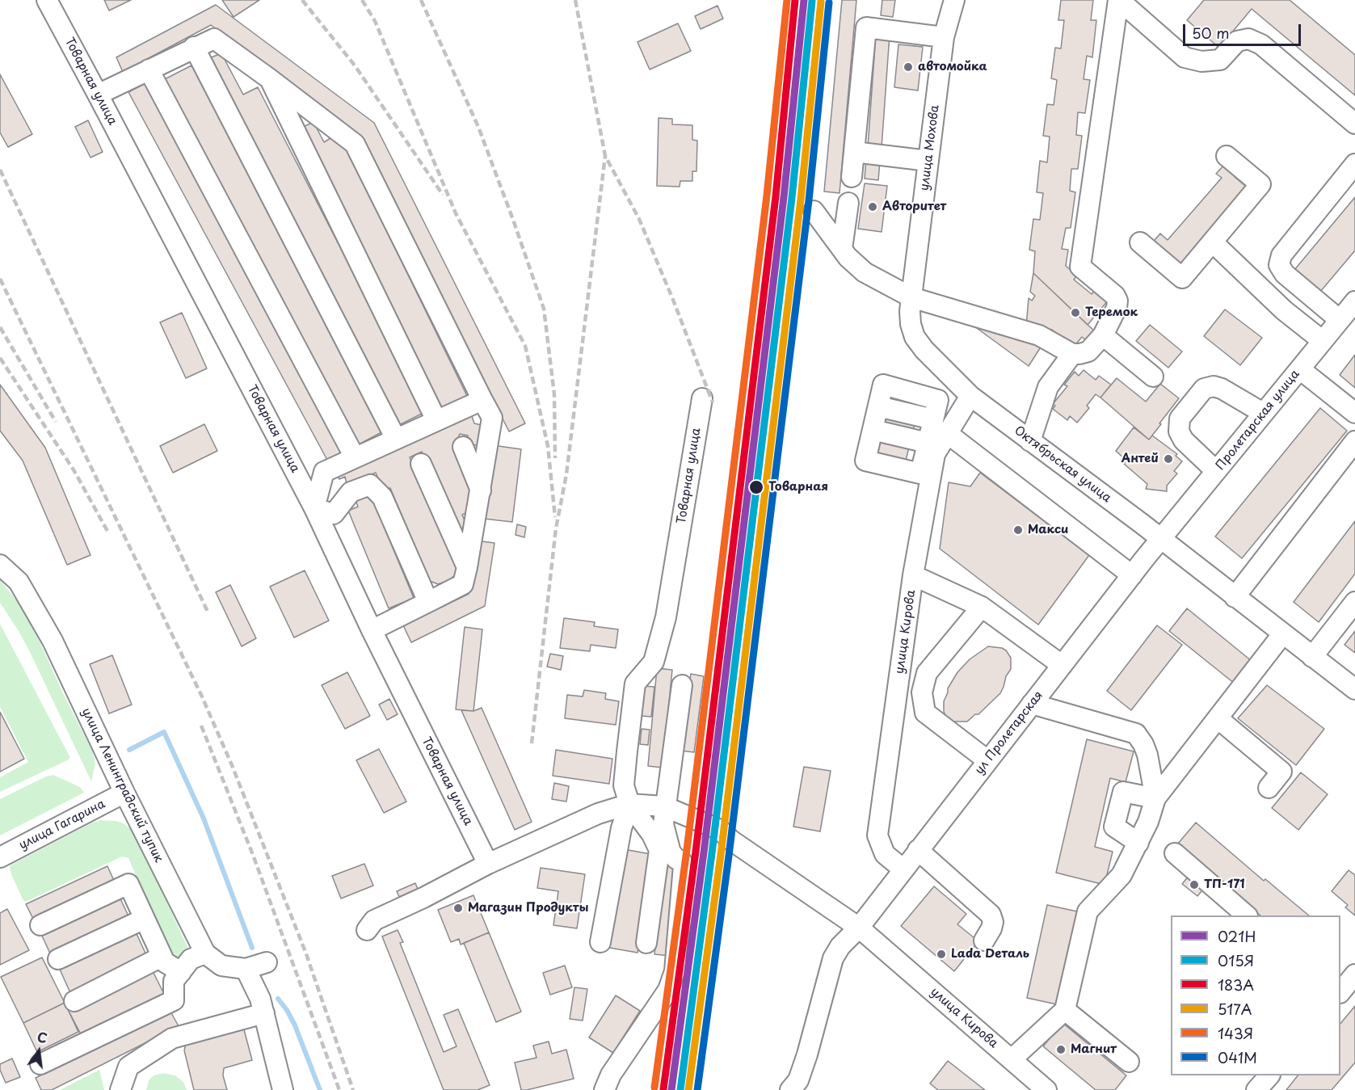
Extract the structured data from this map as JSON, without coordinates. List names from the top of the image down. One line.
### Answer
{"streets":{"street":["Товарная улица","улица Мохова","Пролетарская улица","Октябрьская улица","улица Кирова","ул Пролетарская","улица Ленинградский тупик","улица Гагарина"]},"crossings":[["улица Мохова","Октябрьская улица"],["Пролетарская улица","Октябрьская улица"],["Пролетарская улица","ул Пролетарская"],["Октябрьская улица","улица Кирова"],["Октябрьская улица","ул Пролетарская"],["улица Кирова","ул Пролетарская"],["улица Ленинградский тупик","улица Гагарина"]],"places":["автомойка","Авторитет","Теремок","Антей","Товарная","Макси","ТП-171","Магазин Продукты","Lada Dеталь","Магнит"],"lines":["transit line 021Н","transit line 183А","transit line 143Я","transit line 015Я","transit line 517А","transit line 041М"],"legend":["021Н","015Я","183А","517А","143Я","041М"],"scale_bar":"50 m","north":"top"}
